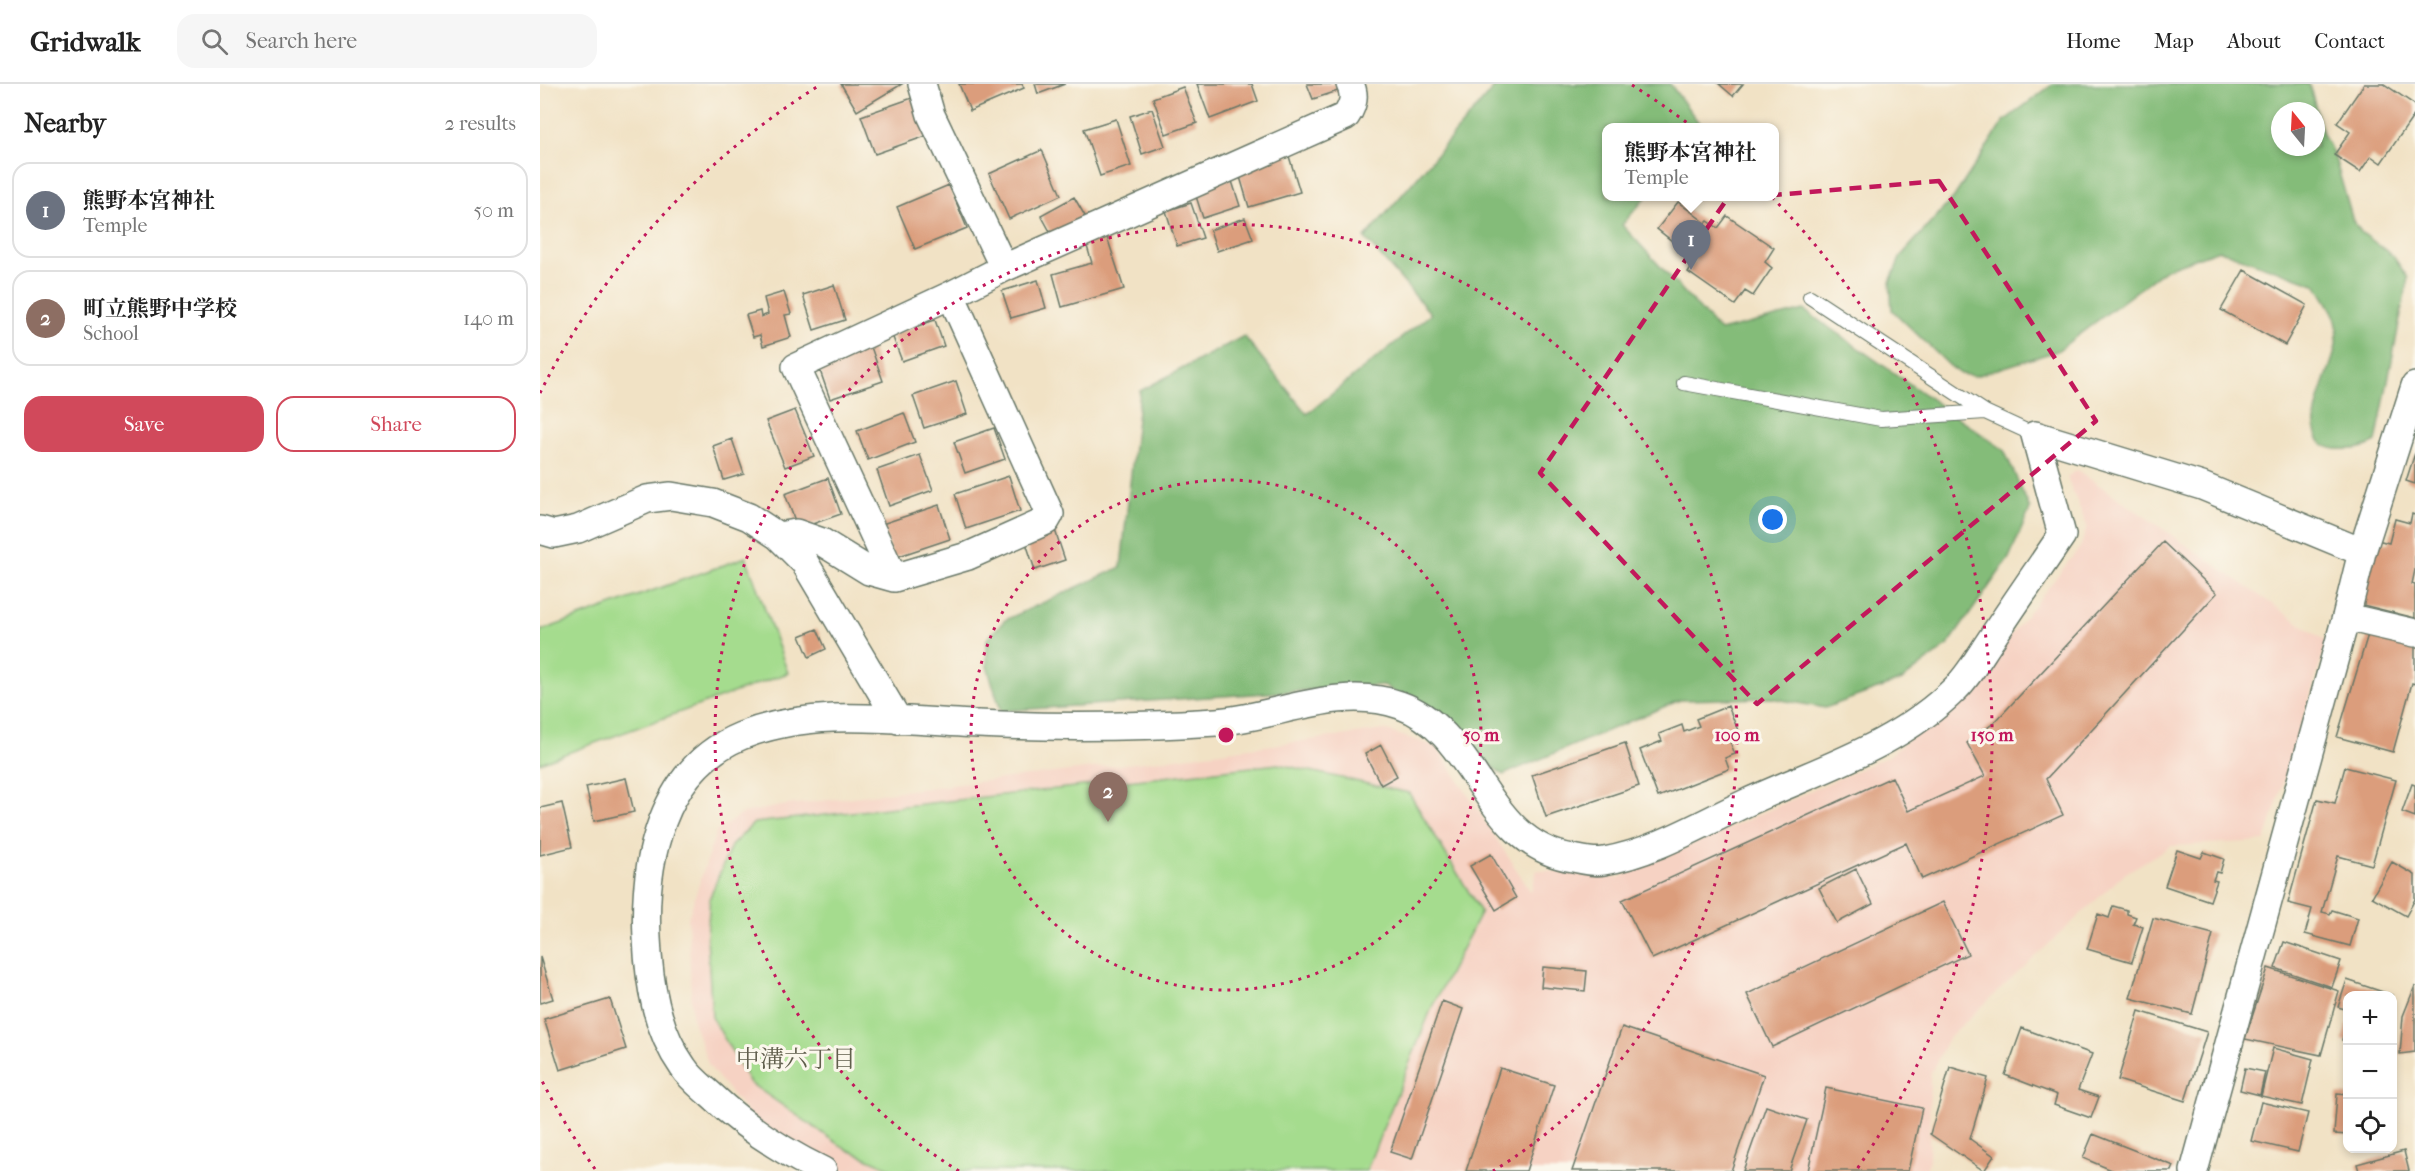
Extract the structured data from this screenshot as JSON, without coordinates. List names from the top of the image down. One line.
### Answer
{"districts":["中溝六丁目"],"north":"top","page":{"header":"Gridwalk","search":"Search here","nav":["Home","Map","About","Contact"],"heading":["Nearby","2 results"],"popup":["熊野本宮神社","Temple"],"list":[{"mark":"1","name":"熊野本宮神社","note":"Temple","value":"50 m"},{"mark":"2","name":"町立熊野中学校","note":"School","value":"140 m"}],"pins":["1","2"],"buttons":["Save","Share"],"map_buttons":["+","−"]},"rings":["50 m","100 m","150 m"]}
